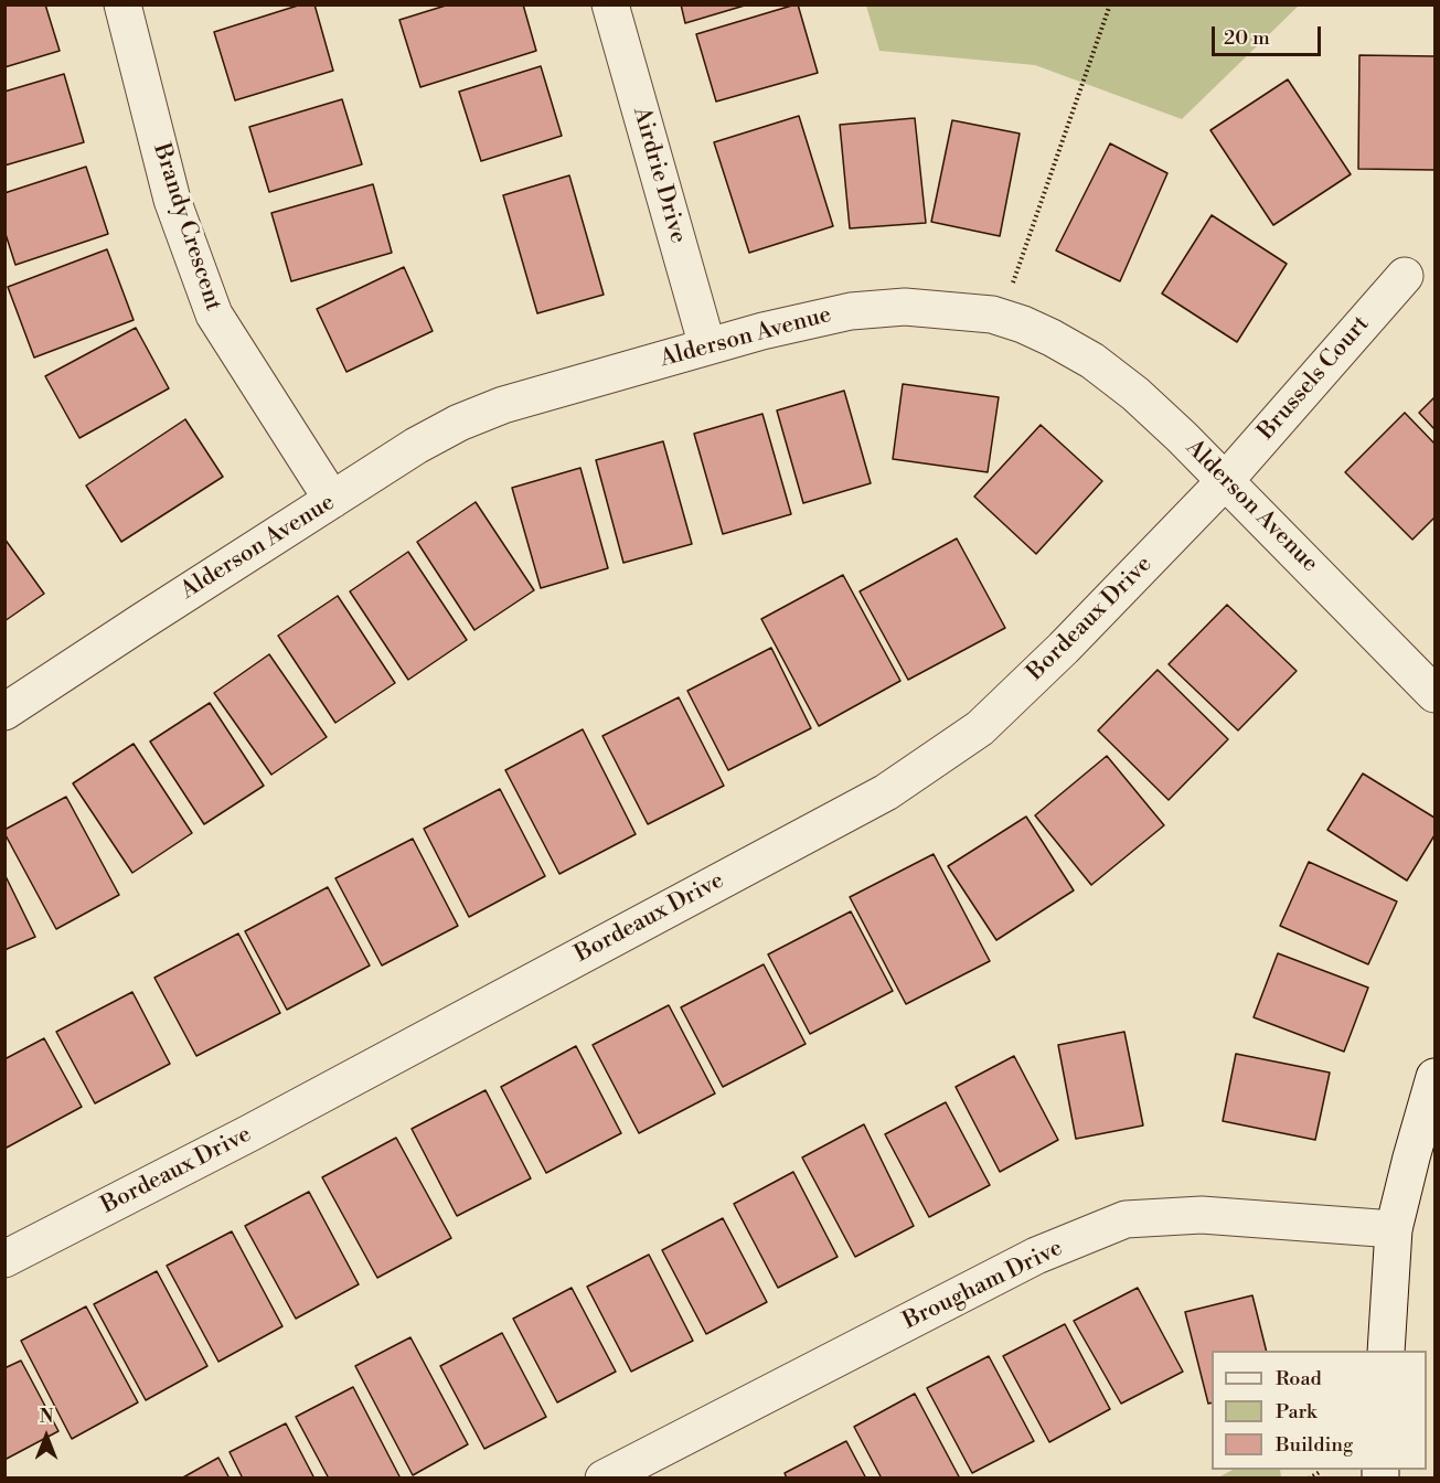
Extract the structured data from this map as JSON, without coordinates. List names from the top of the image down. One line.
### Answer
{"streets":{"street":["Airdrie Drive","Brandy Crescent","Alderson Avenue","Brussels Court","Bordeaux Drive","Brougham Drive"]},"crossings":[["Airdrie Drive","Alderson Avenue"],["Brandy Crescent","Alderson Avenue"],["Alderson Avenue","Brussels Court"],["Alderson Avenue","Bordeaux Drive"],["Brussels Court","Bordeaux Drive"]],"legend":["Road","Park","Building"],"scale_bar":"20 m","north":"top"}
